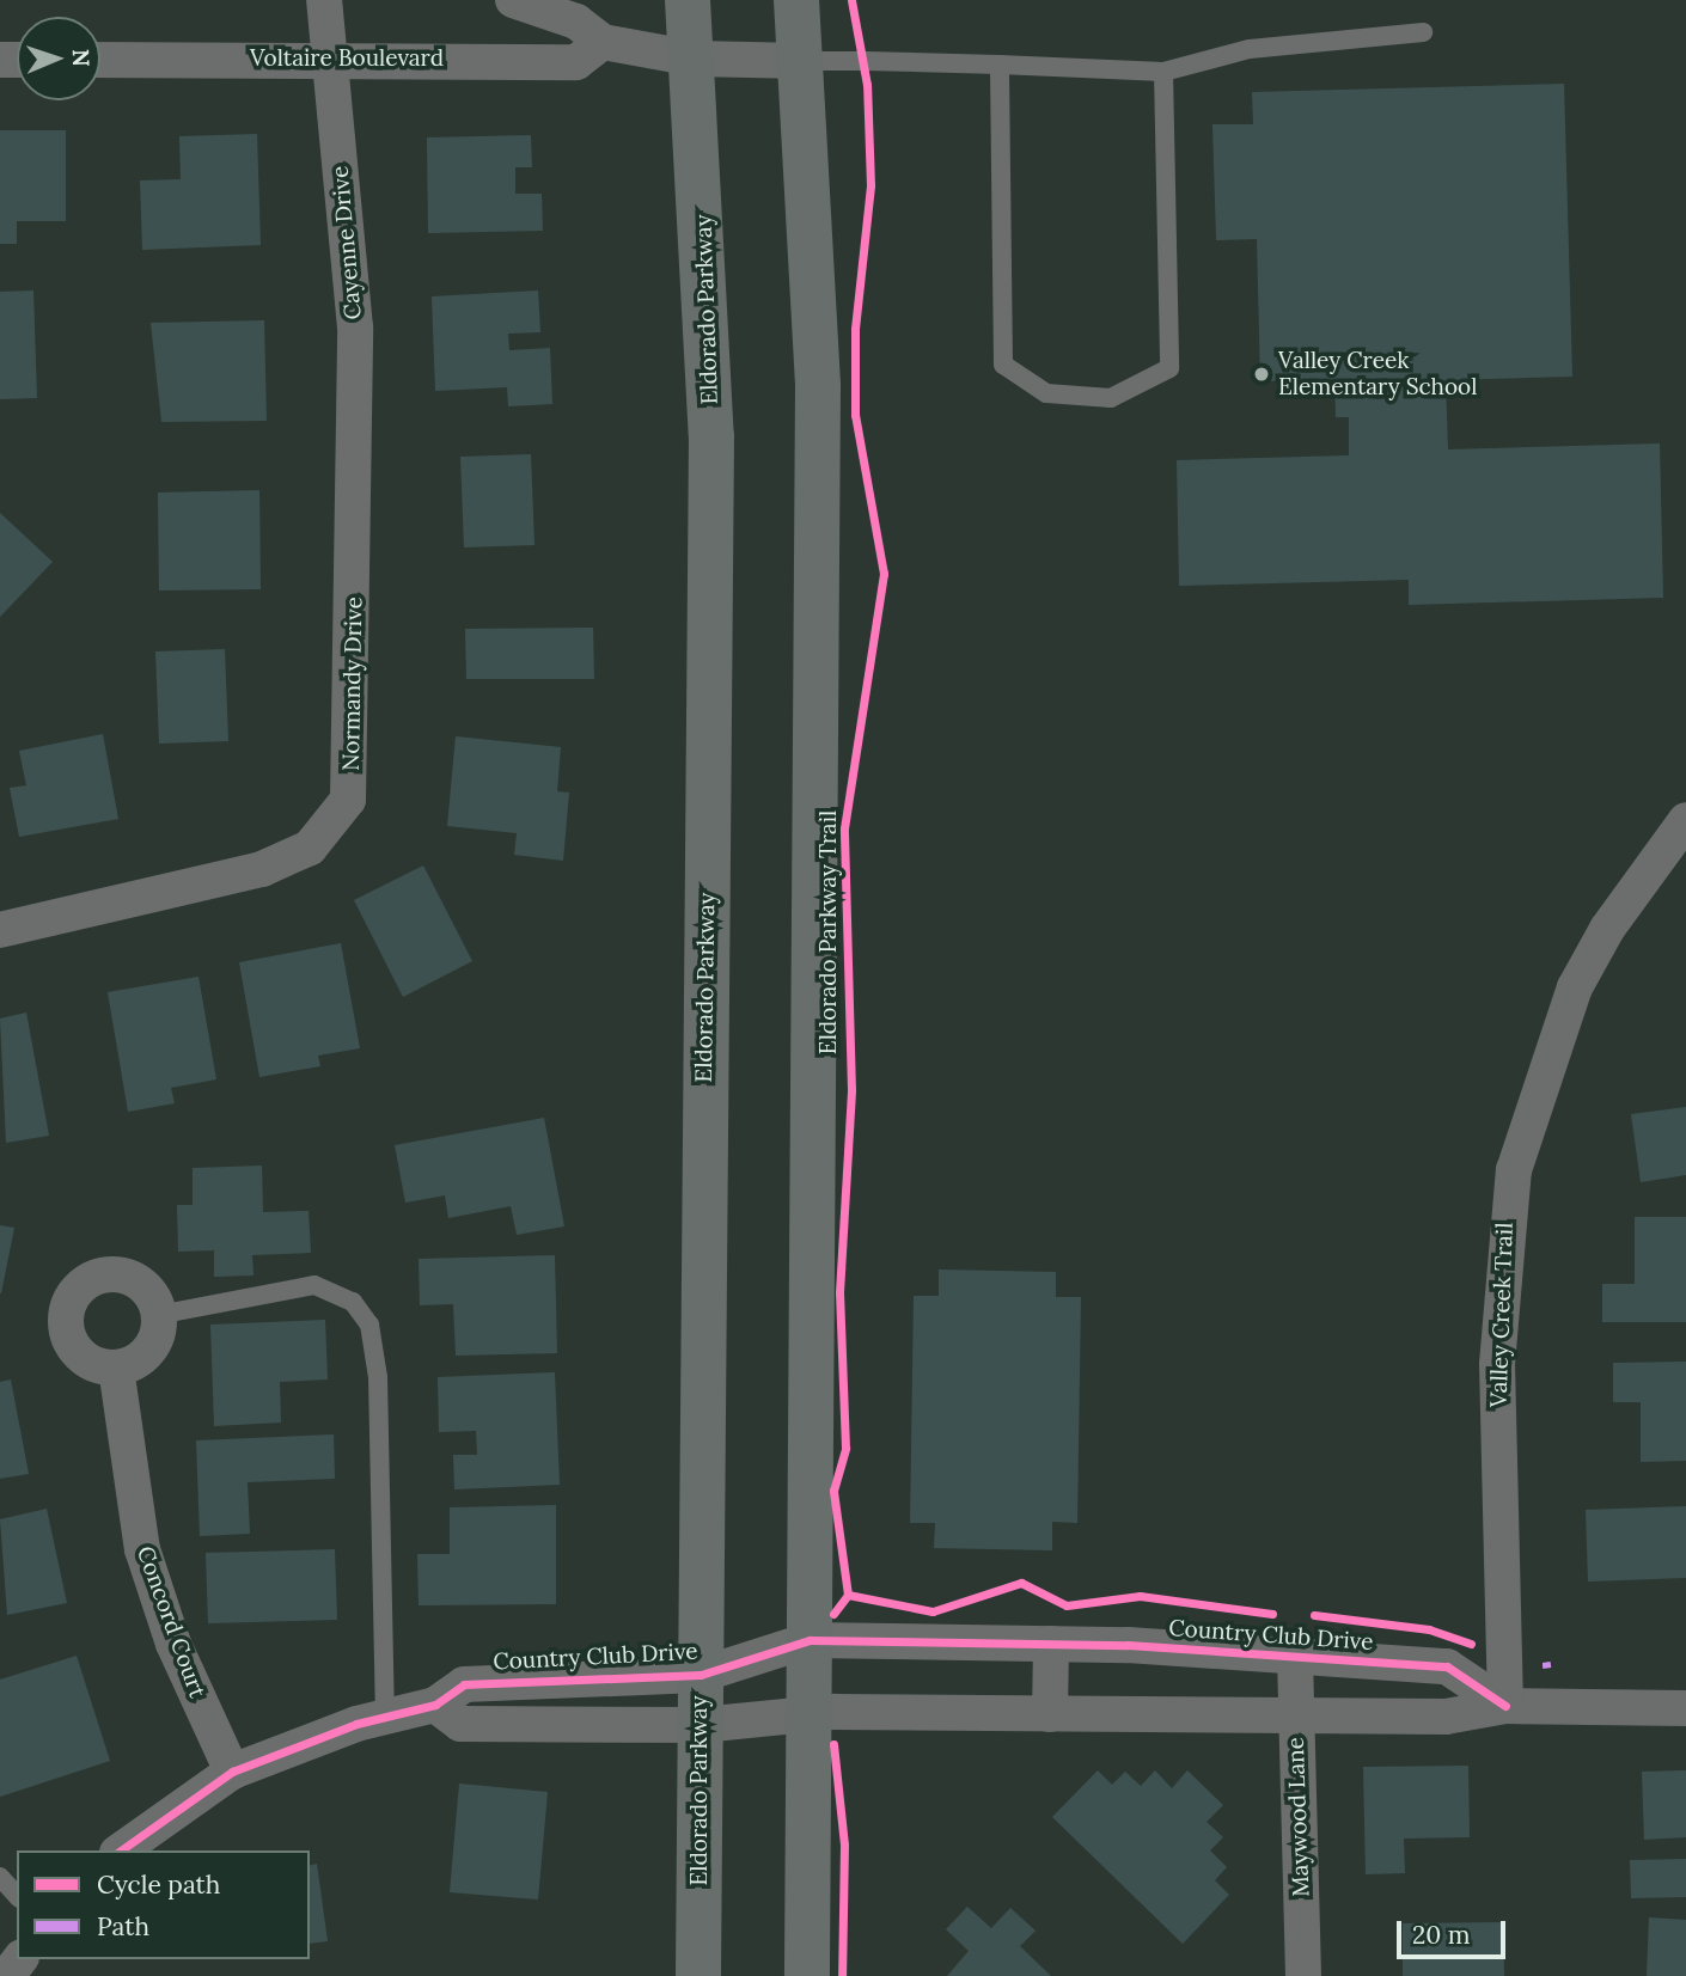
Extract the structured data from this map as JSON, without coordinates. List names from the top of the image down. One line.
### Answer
{"streets":{"main road":["Eldorado Parkway"],"street":["Voltaire Boulevard","Cayenne Drive","Normandy Drive","Valley Creek Trail","Concord Court","Country Club Drive","Maywood Lane"],"cycle path":["Eldorado Parkway Trail"]},"crossings":[["Voltaire Boulevard","Cayenne Drive"],["Cayenne Drive","Normandy Drive"],["Eldorado Parkway","Country Club Drive"],["Valley Creek Trail","Country Club Drive"],["Concord Court","Country Club Drive"],["Country Club Drive","Maywood Lane"]],"places":["Valley Creek Elementary School"],"legend":["Cycle path","Path"],"scale_bar":"20 m","north":"right"}
